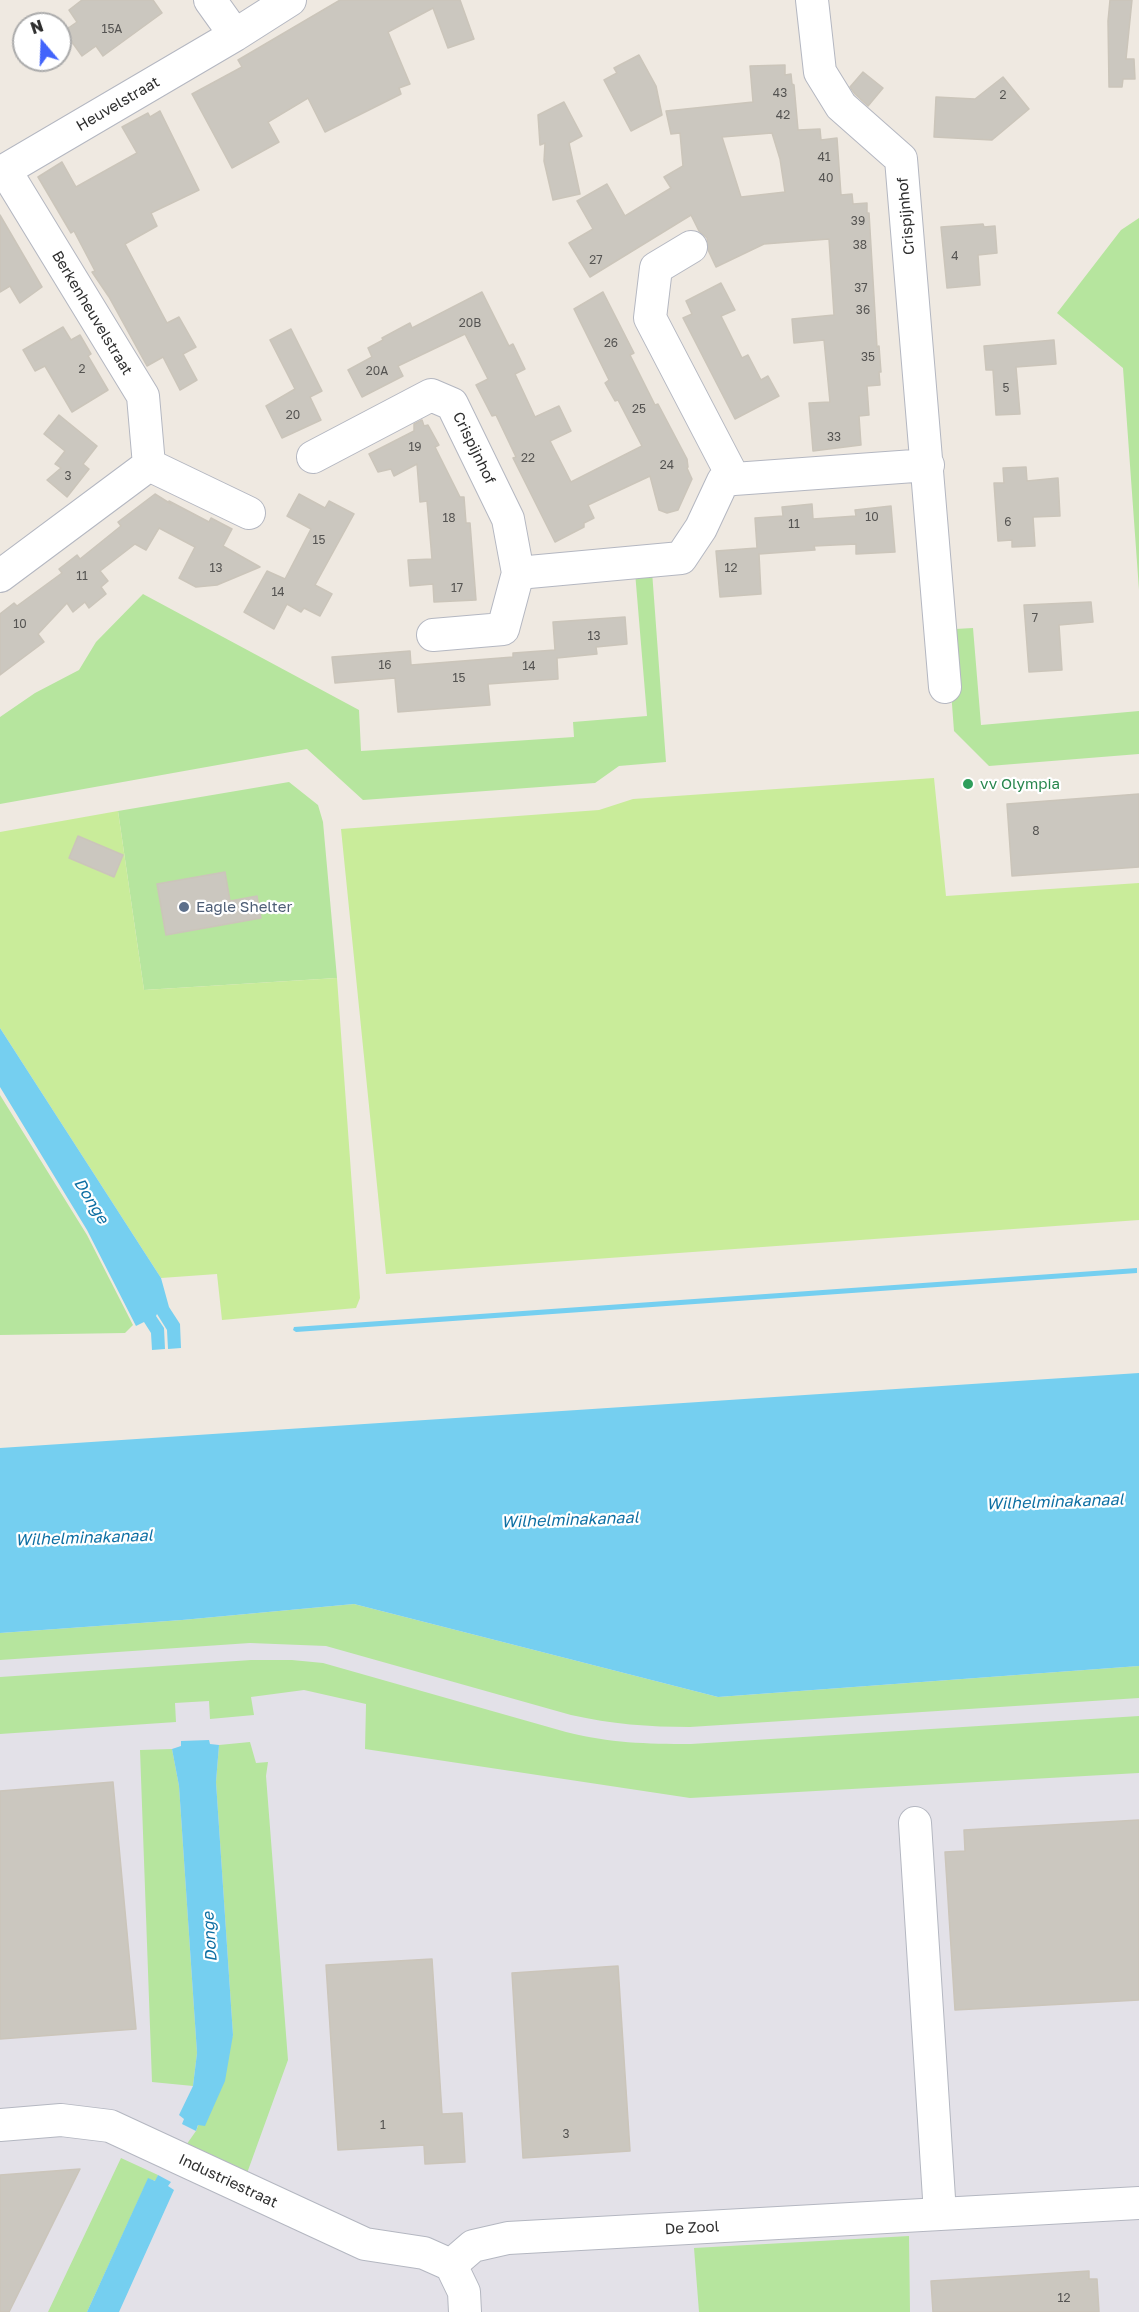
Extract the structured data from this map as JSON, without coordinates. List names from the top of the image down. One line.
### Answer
{"streets":{"street":["Heuvelstraat","Crispijnhof","Berkenheuvelstraat","Industriestraat","De Zool"]},"crossings":[["Heuvelstraat","Berkenheuvelstraat"],["Industriestraat","De Zool"]],"water":["Donge","Wilhelminakanaal"],"places":["vv Olympia","Eagle Shelter"],"house_numbers":["15A","43","2","42","41","40","39","38","4","27","37","36","20B","26","35","2","20A","5","25","20","33","19","22","24","3","10","18","6","11","15","13","12","11","17","14","7","10","13","16","14","15","8","1","3","12"],"north":"top"}
